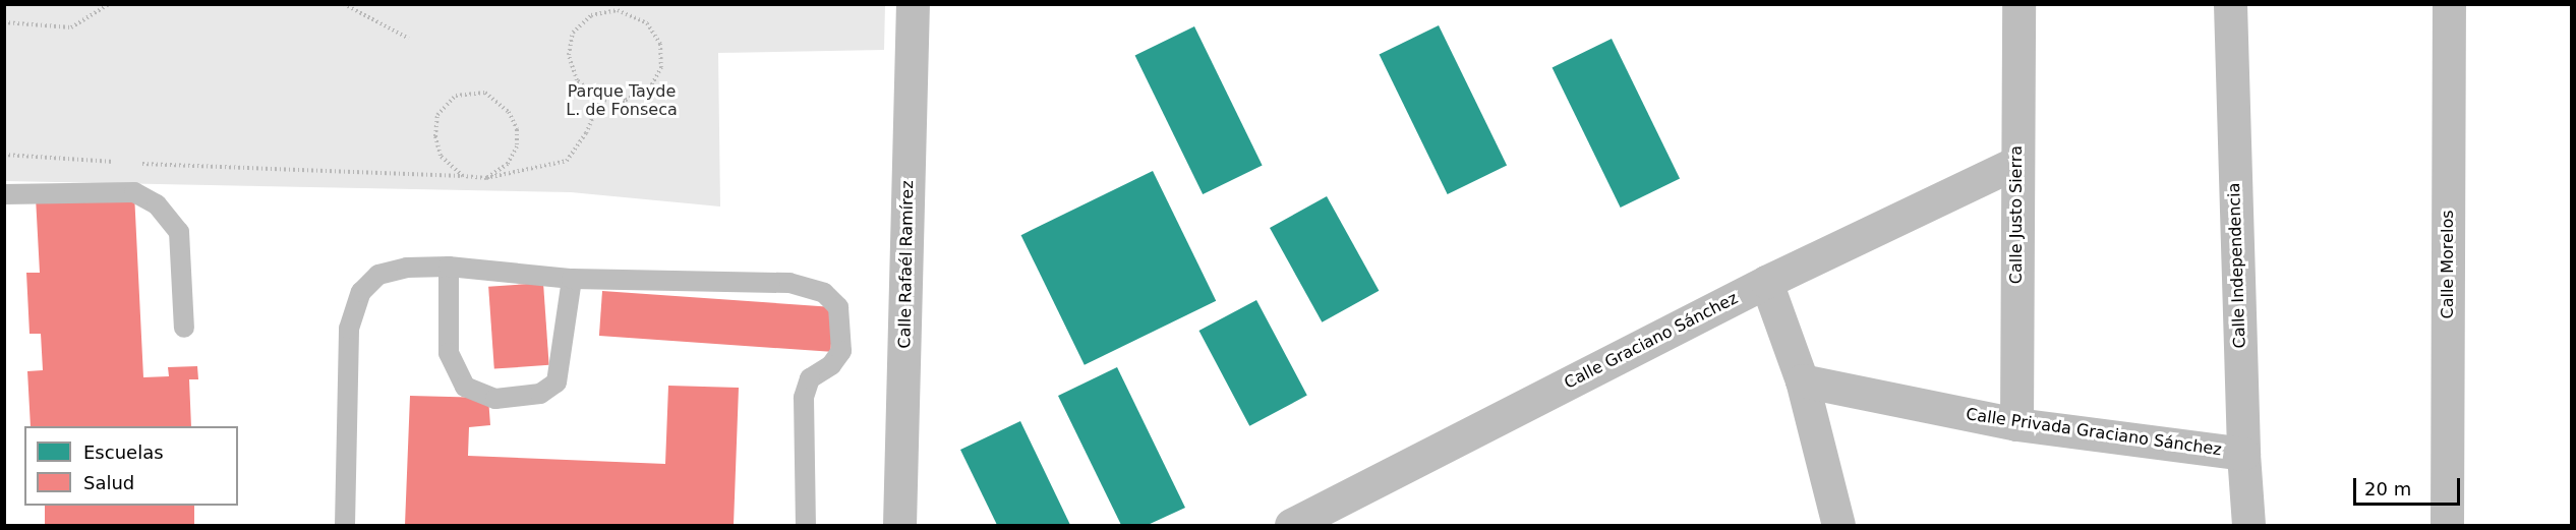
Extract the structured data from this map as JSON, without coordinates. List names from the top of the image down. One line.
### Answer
{"streets":{"street":["Calle Justo Sierra","Calle Rafaél Ramírez","Calle Morelos","Calle Independencia","Calle Graciano Sánchez","Calle Privada Graciano Sánchez"]},"crossings":[["Calle Justo Sierra","Calle Graciano Sánchez"],["Calle Justo Sierra","Calle Privada Graciano Sánchez"],["Calle Independencia","Calle Privada Graciano Sánchez"]],"parks":["Parque Tayde L. de Fonseca"],"legend":["Escuelas","Salud"],"scale_bar":"20 m"}
